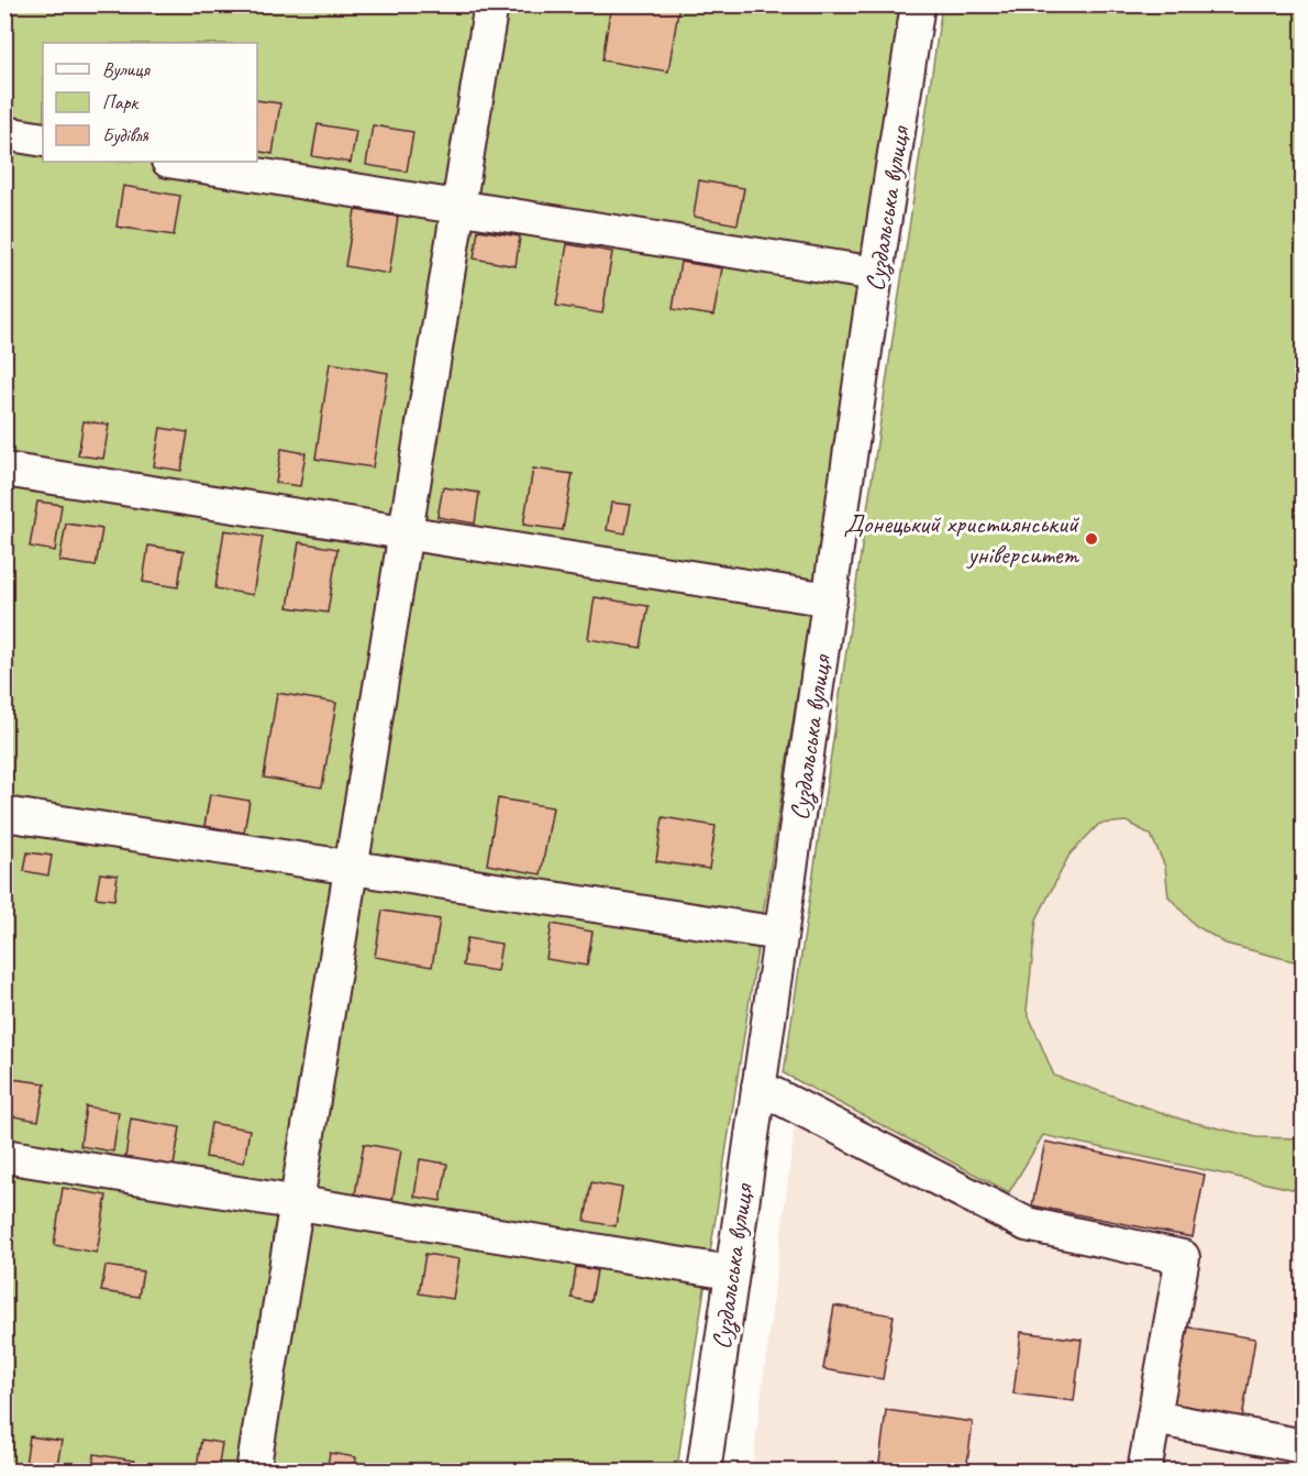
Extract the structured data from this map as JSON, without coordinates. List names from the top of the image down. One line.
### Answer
{"streets":{"street":["Суздальська вулиця"]},"places":["Донецький християнський університет"],"legend":["Вулиця","Парк","Будівля"]}
